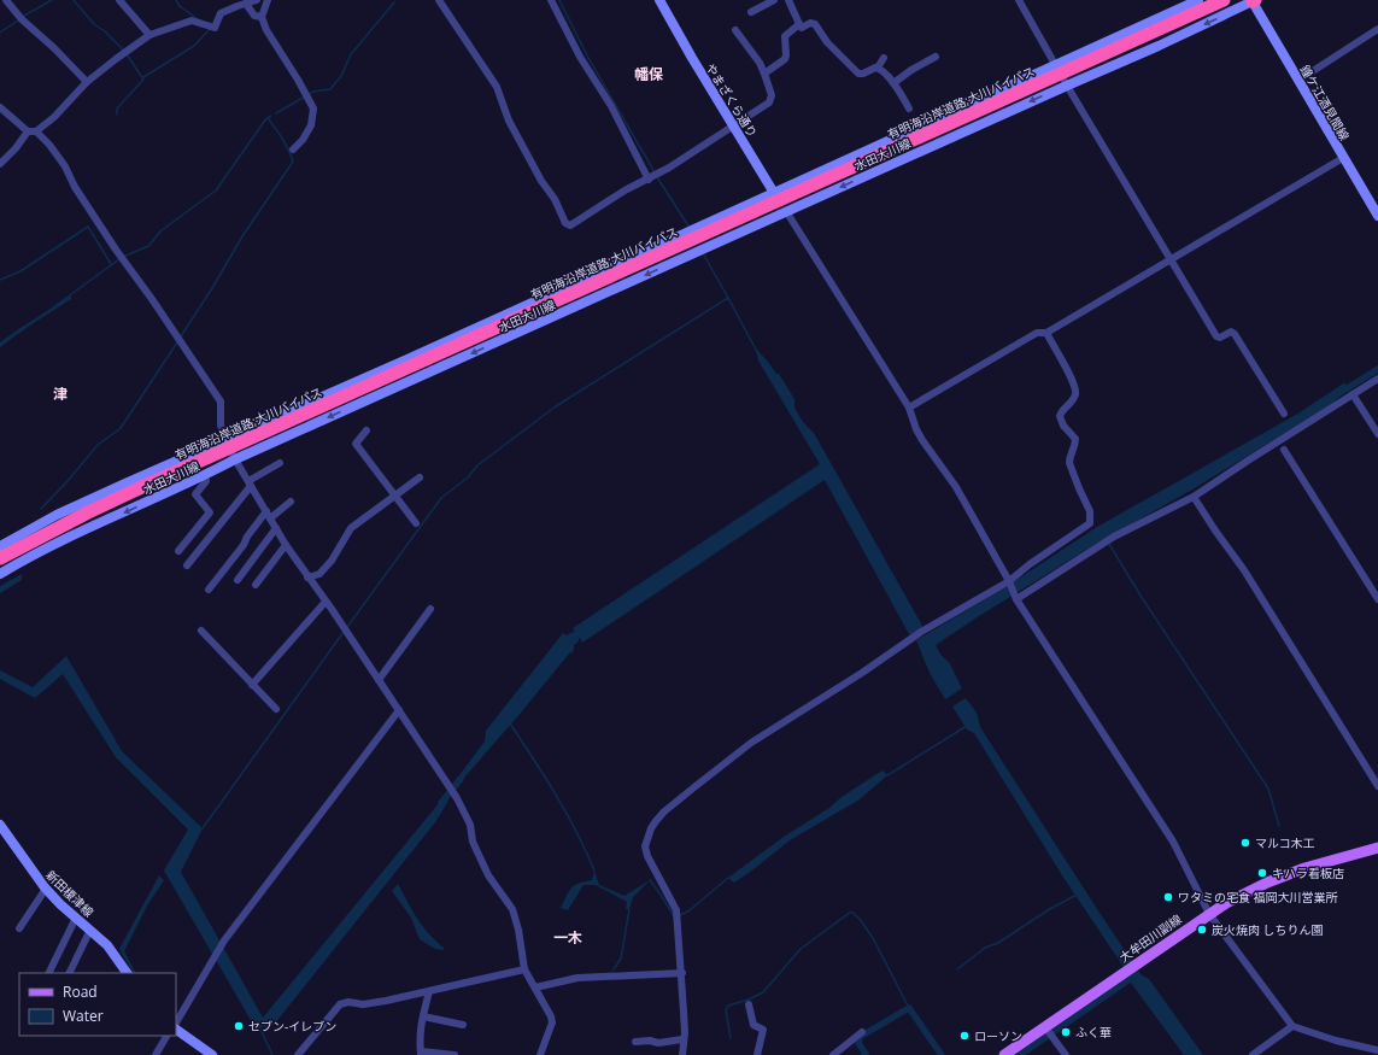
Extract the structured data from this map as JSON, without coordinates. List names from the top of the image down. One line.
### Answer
{"streets":{"highway":["有明海沿岸道路;大川バイパス"],"main road":["やまざくら通り","鐘ケ江酒見間線","水田大川線","新田榎津線","大牟田川副線"]},"crossings":[["やまざくら通り","水田大川線"],["鐘ケ江酒見間線","水田大川線"]],"districts":["幡保","津","一木"],"places":["マルコ木工","キハラ看板店","ワタミの宅食 福岡大川営業所","炭火焼肉 しちりん園","セブン-イレブン","ふく華","ローソン"],"legend":["Road","Water"]}
